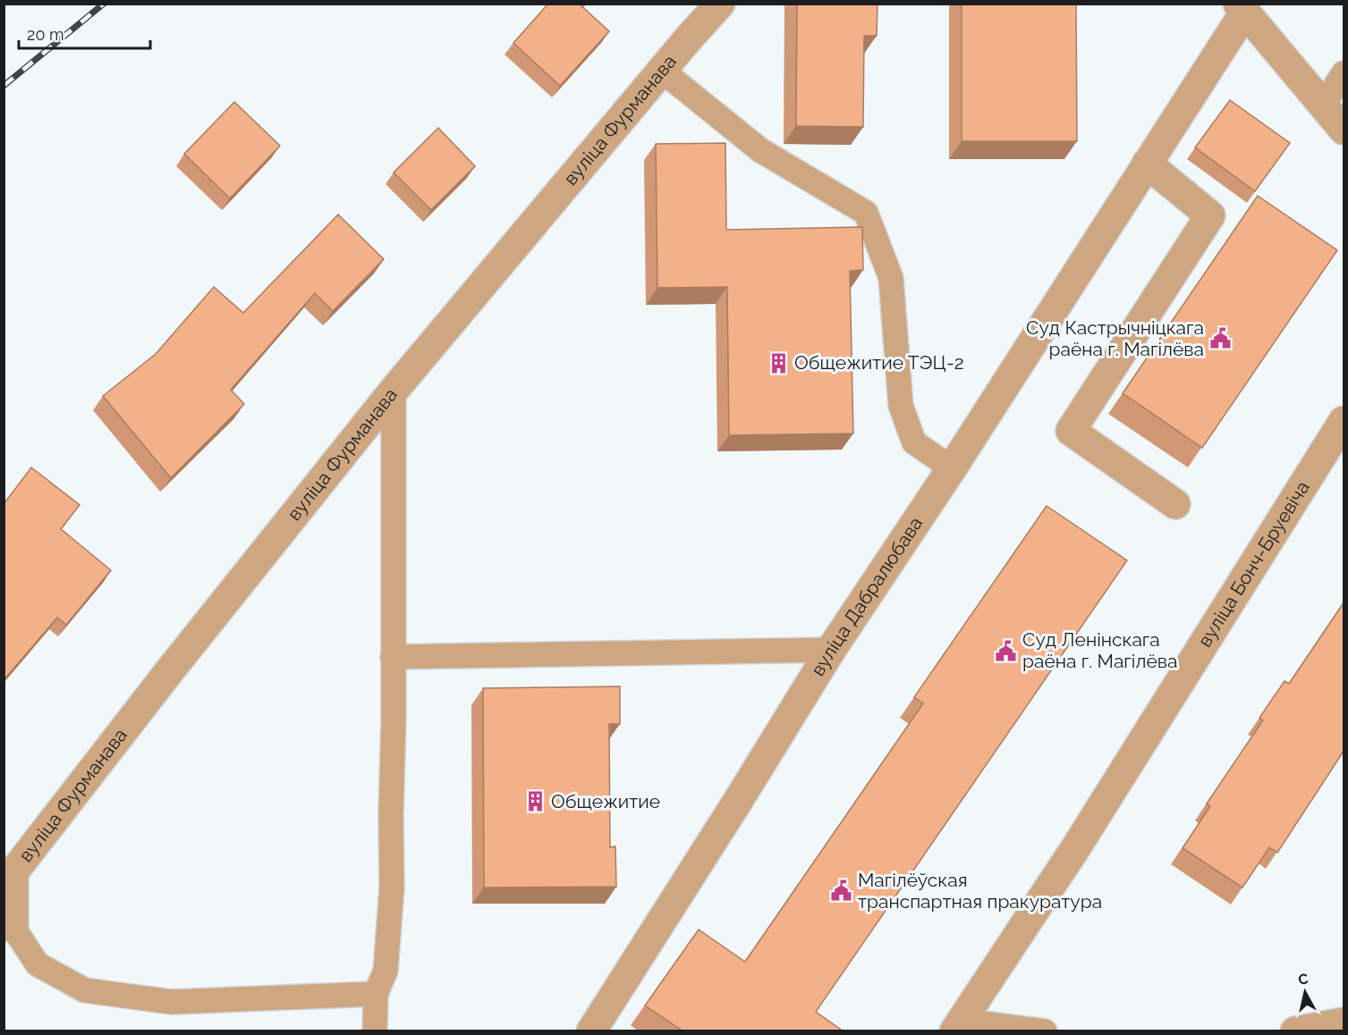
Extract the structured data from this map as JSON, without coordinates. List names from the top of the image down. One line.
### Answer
{"streets":{"street":["вуліца Фурманава","вуліца Бонч-Бруевіча","вуліца Дабралюбава"]},"places":{"public building":["Суд Кастрычніцкага раёна г. Магілёва","Суд Ленінскага раёна г. Магілёва","Магілёўская транспартная пракуратура"],"building":["Общежитие ТЭЦ-2","Общежитие"]},"scale_bar":"20 m","north":"top"}
